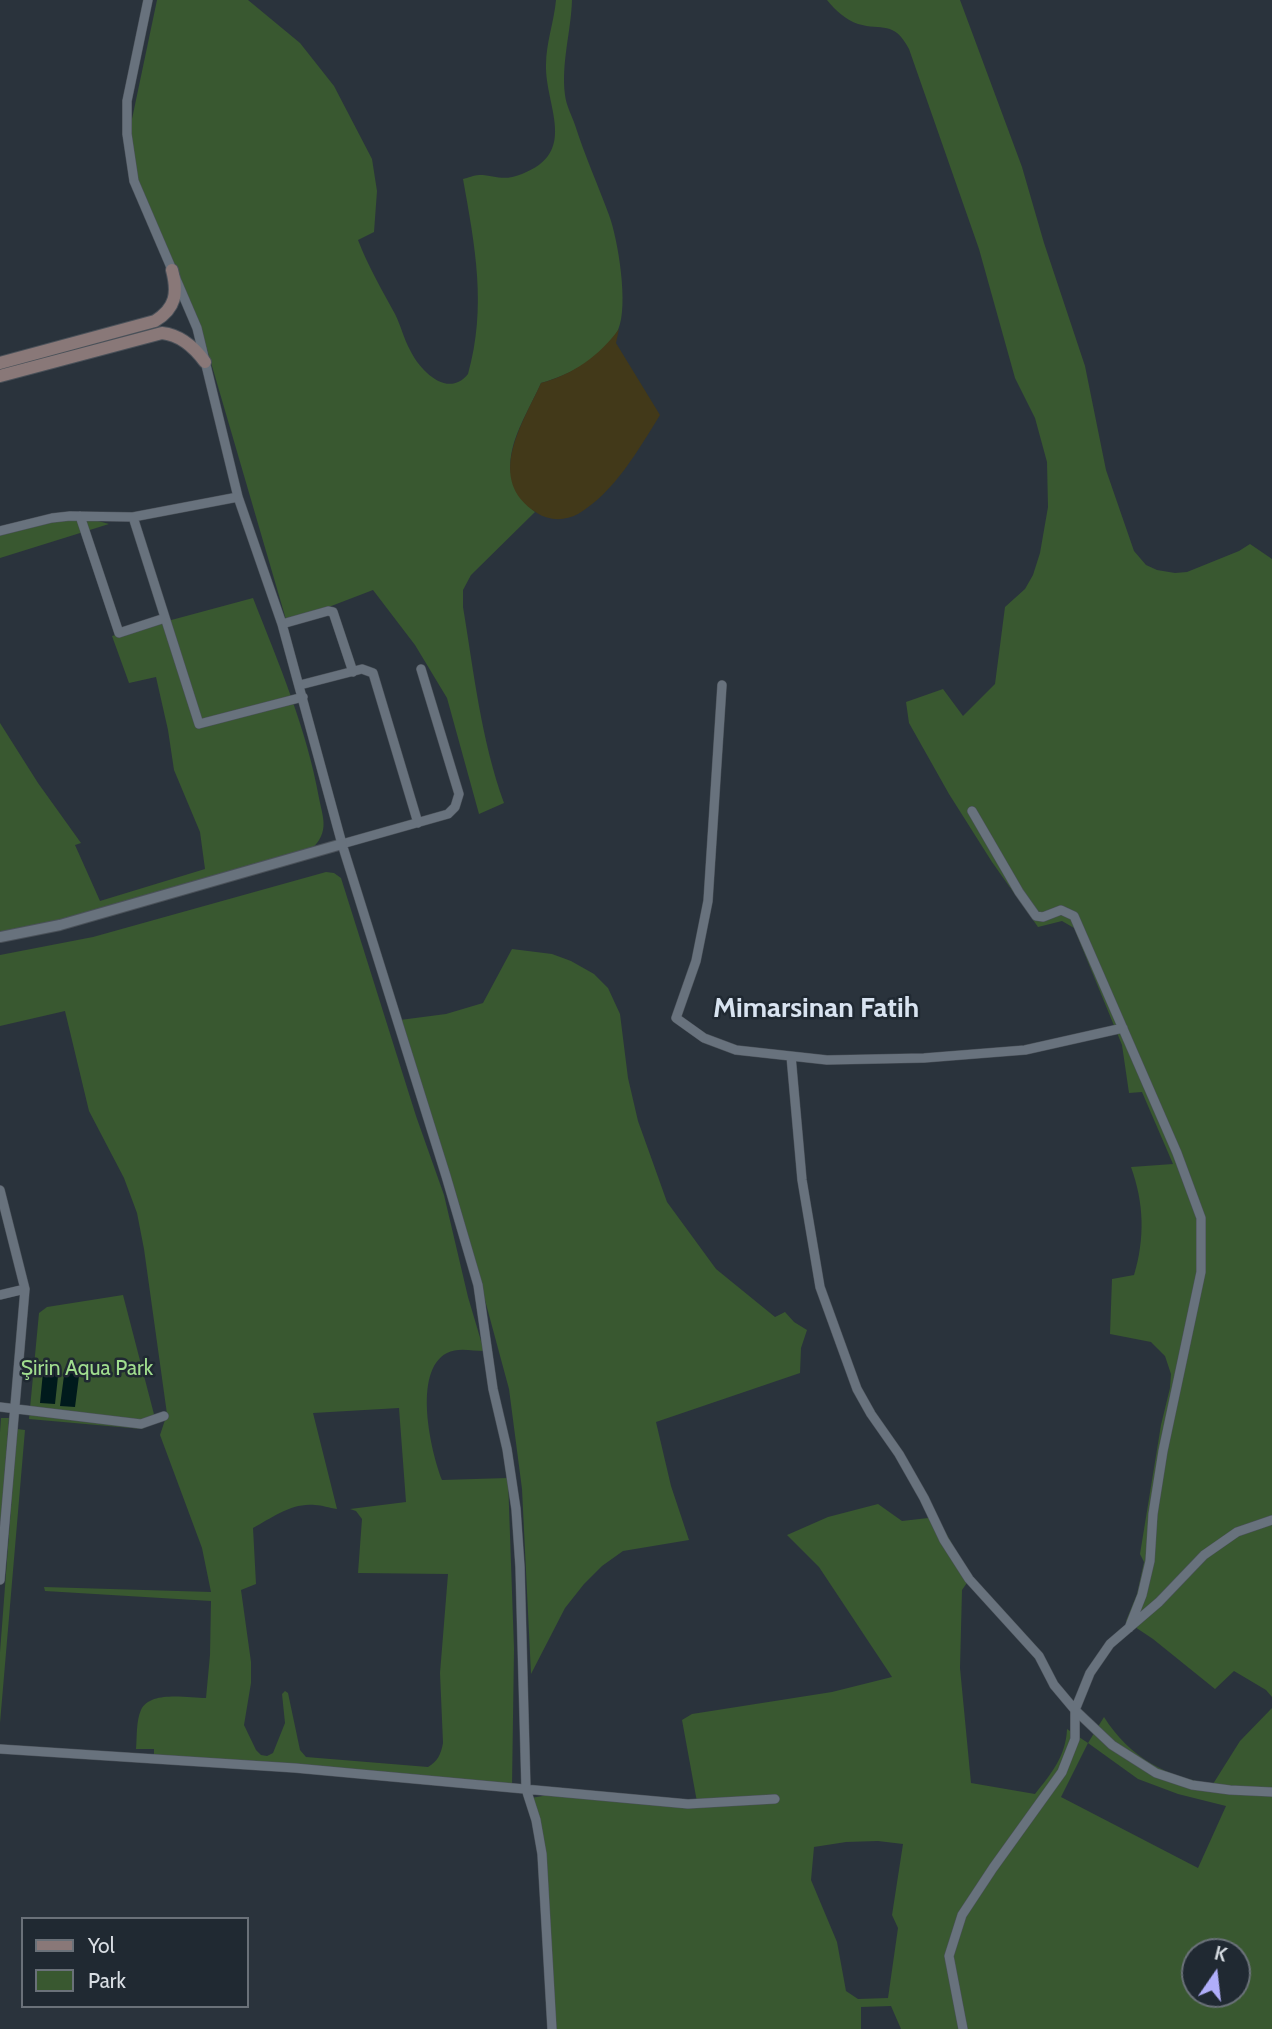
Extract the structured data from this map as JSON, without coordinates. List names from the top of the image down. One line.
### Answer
{"districts":["Mimarsinan Fatih"],"parks":["Şirin Aqua Park"],"legend":["Yol","Park"],"north":"top"}
